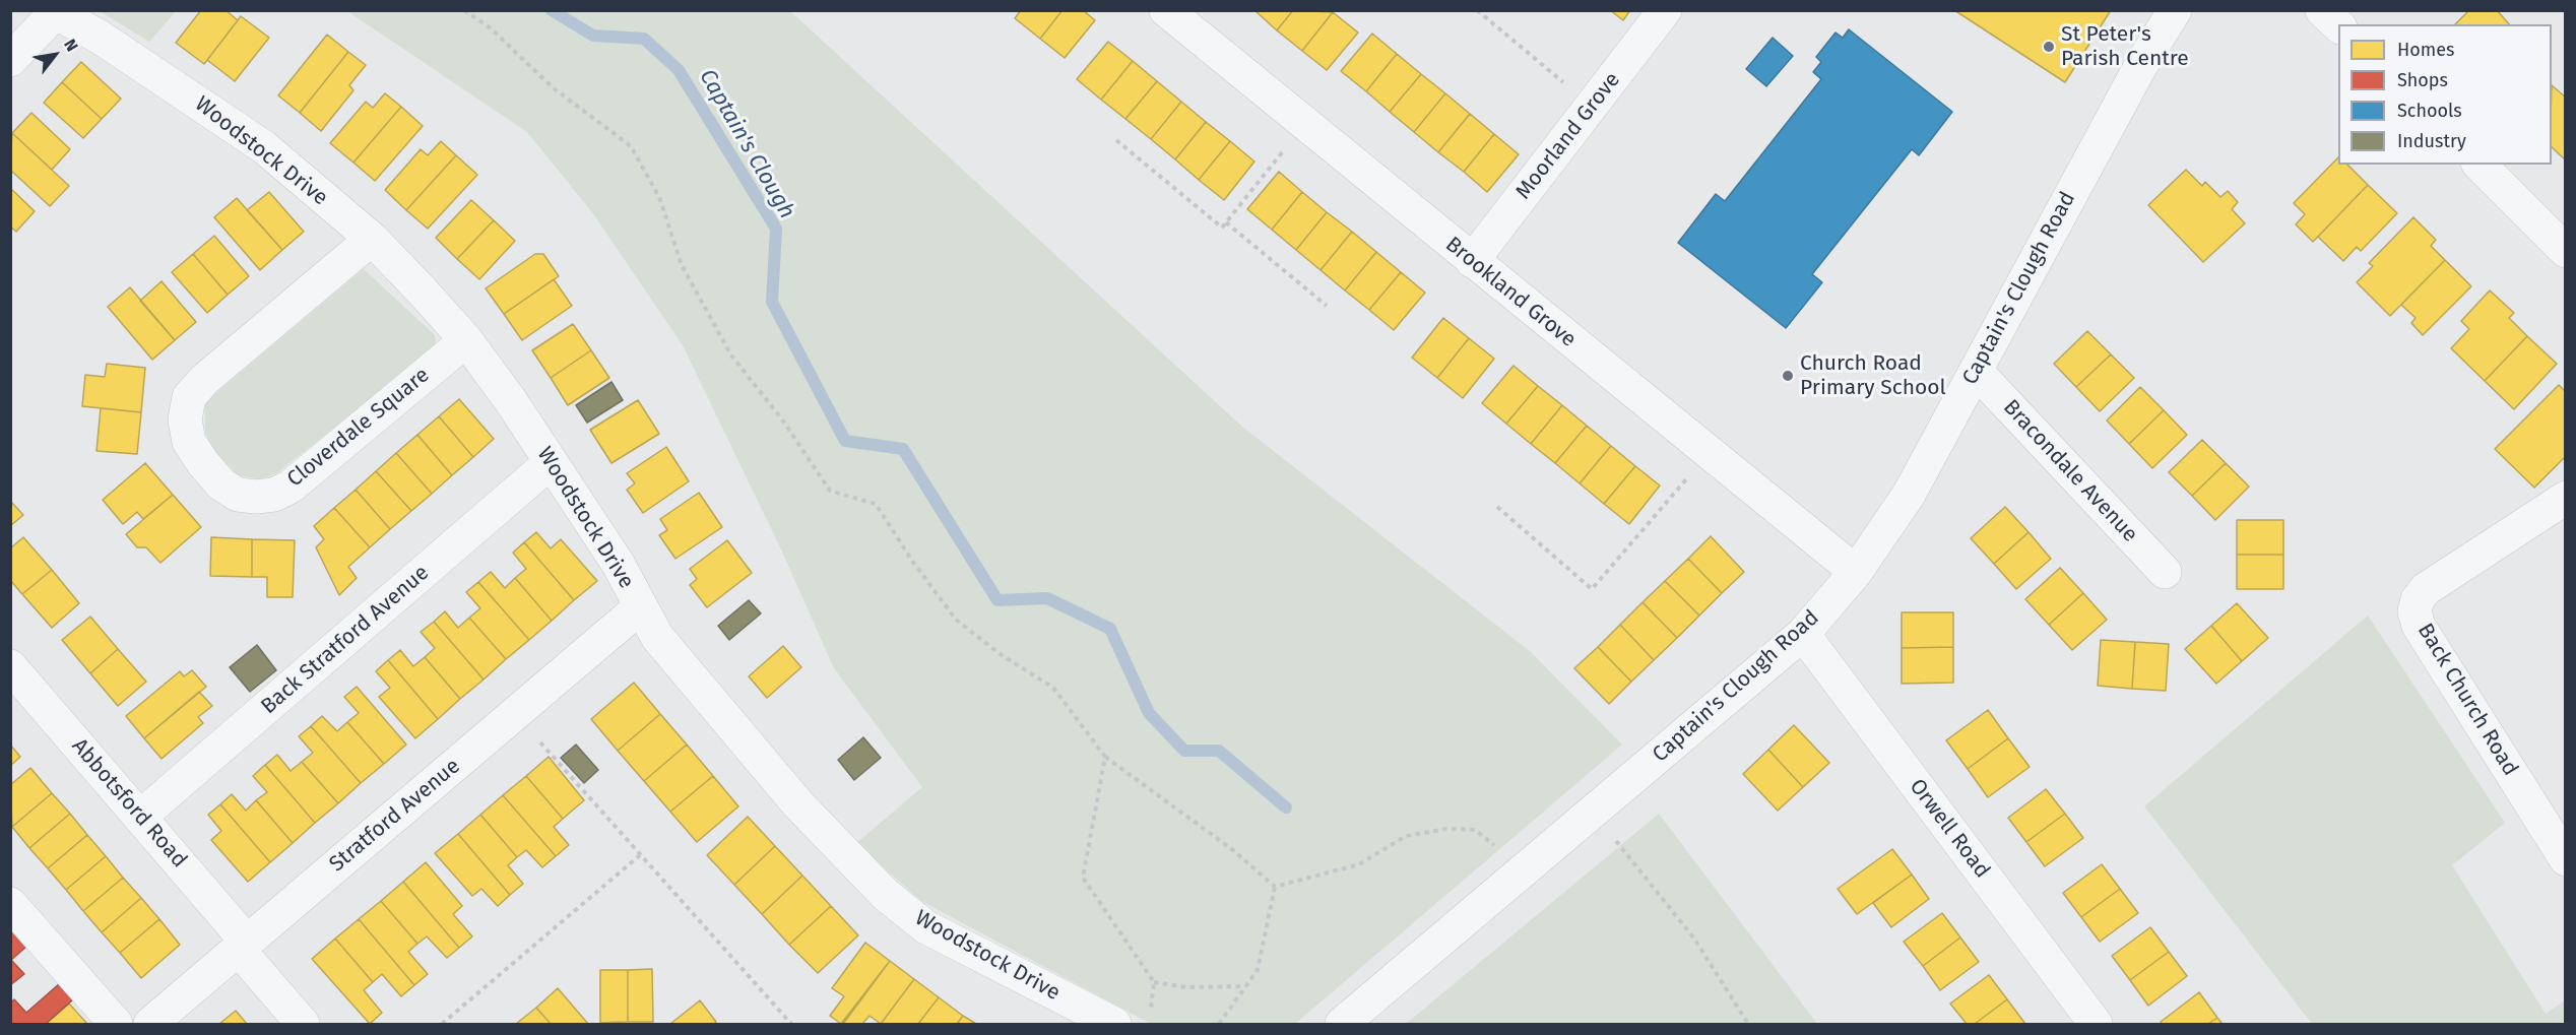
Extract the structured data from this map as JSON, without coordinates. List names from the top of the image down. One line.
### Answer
{"streets":{"street":["Moorland Grove","Woodstock Drive","Captain's Clough Road","Brookland Grove","Cloverdale Square","Bracondale Avenue","Back Stratford Avenue","Back Church Road","Abbotsford Road","Stratford Avenue","Orwell Road"]},"crossings":[["Moorland Grove","Brookland Grove"],["Woodstock Drive","Cloverdale Square"],["Woodstock Drive","Back Stratford Avenue"],["Woodstock Drive","Stratford Avenue"],["Captain's Clough Road","Brookland Grove"],["Captain's Clough Road","Bracondale Avenue"],["Captain's Clough Road","Orwell Road"],["Back Stratford Avenue","Abbotsford Road"],["Abbotsford Road","Stratford Avenue"]],"water":["Captain's Clough"],"places":["St Peter's Parish Centre","Church Road Primary School"],"legend":["Homes","Shops","Schools","Industry"],"north":"top right"}
